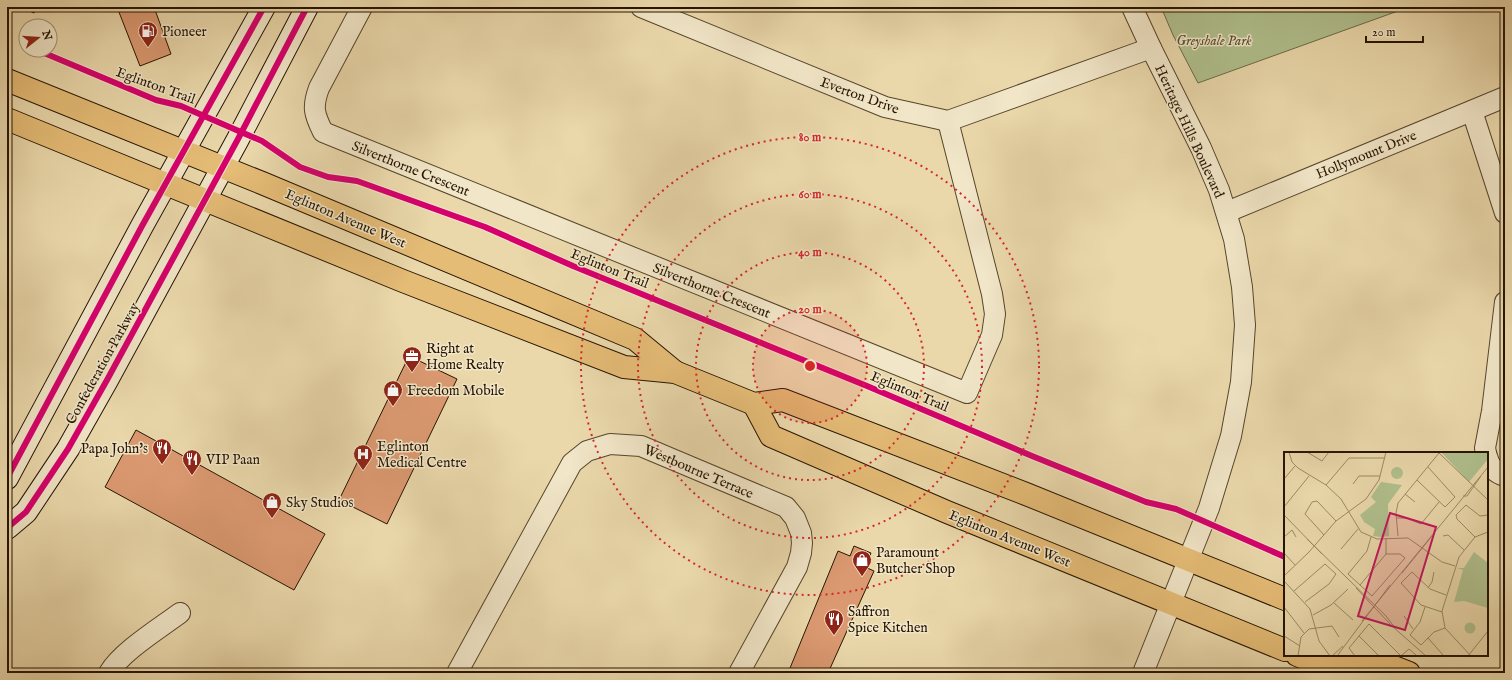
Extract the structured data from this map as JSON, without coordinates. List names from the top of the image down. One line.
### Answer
{"streets":{"main road":["Eglinton Avenue West"],"street":["Everton Drive","Heritage Hills Boulevard","Hollymount Drive","Silverthorne Crescent","Confederation Parkway","Westbourne Terrace"],"cycle path":["Eglinton Trail"]},"crossings":[["Everton Drive","Silverthorne Crescent"],["Heritage Hills Boulevard","Hollymount Drive"],["Heritage Hills Boulevard","Eglinton Avenue West"],["Eglinton Avenue West","Confederation Parkway"]],"parks":["Greyshale Park"],"places":{"fuel station":["Pioneer"],"office":["Right at Home Realty"],"shop":["Freedom Mobile","Sky Studios","Paramount Butcher Shop"],"restaurant":["Papa John's","VIP Paan","Saffron Spice Kitchen"],"hospital":["Eglinton Medical Centre"]},"scale_bar":"20 m","north":"right","rings":["80 m","60 m","40 m","20 m"]}
